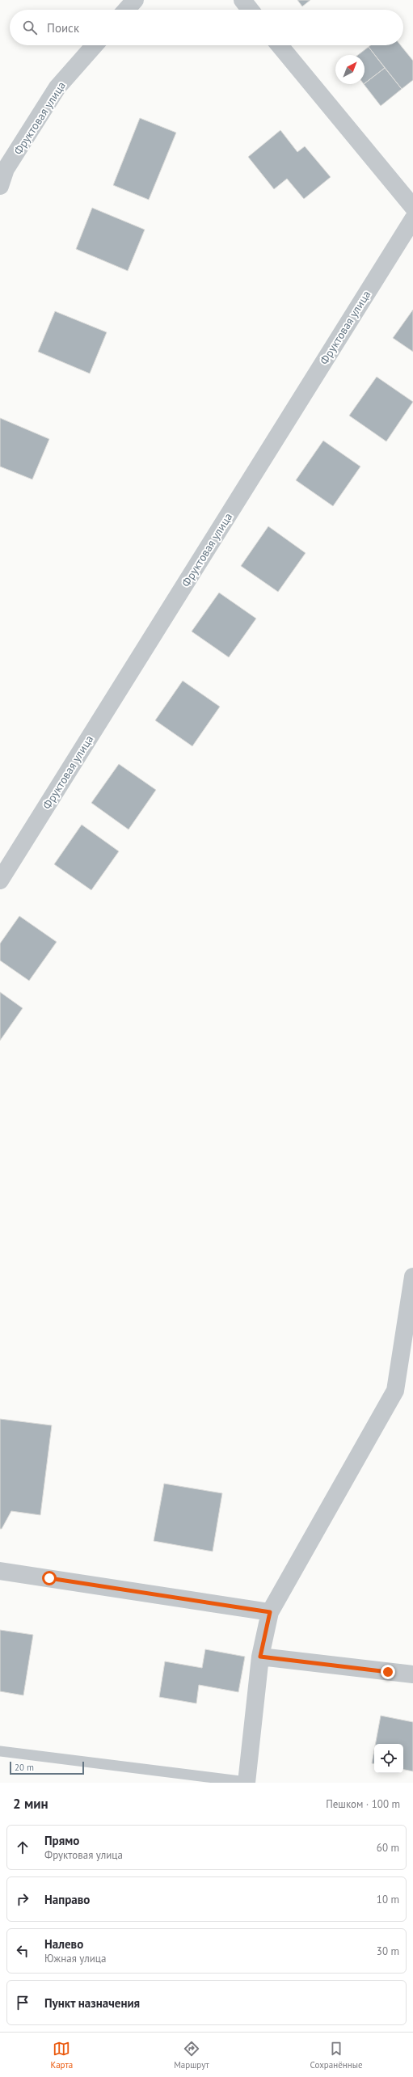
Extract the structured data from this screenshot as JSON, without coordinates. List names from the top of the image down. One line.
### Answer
{"streets":{"street":["Фруктовая улица"]},"scale_bar":"20 m","north":"top right","page":{"search":"Поиск","scale":"20 m","heading":["2 мин","Пешком · 100 m"],"list":[["Прямо","Фруктовая улица","60 m"],["Направо","10 m"],["Налево","Южная улица","30 m"],"Пункт назначения"],"nav":["Карта","Маршрут","Сохранённые"]}}
